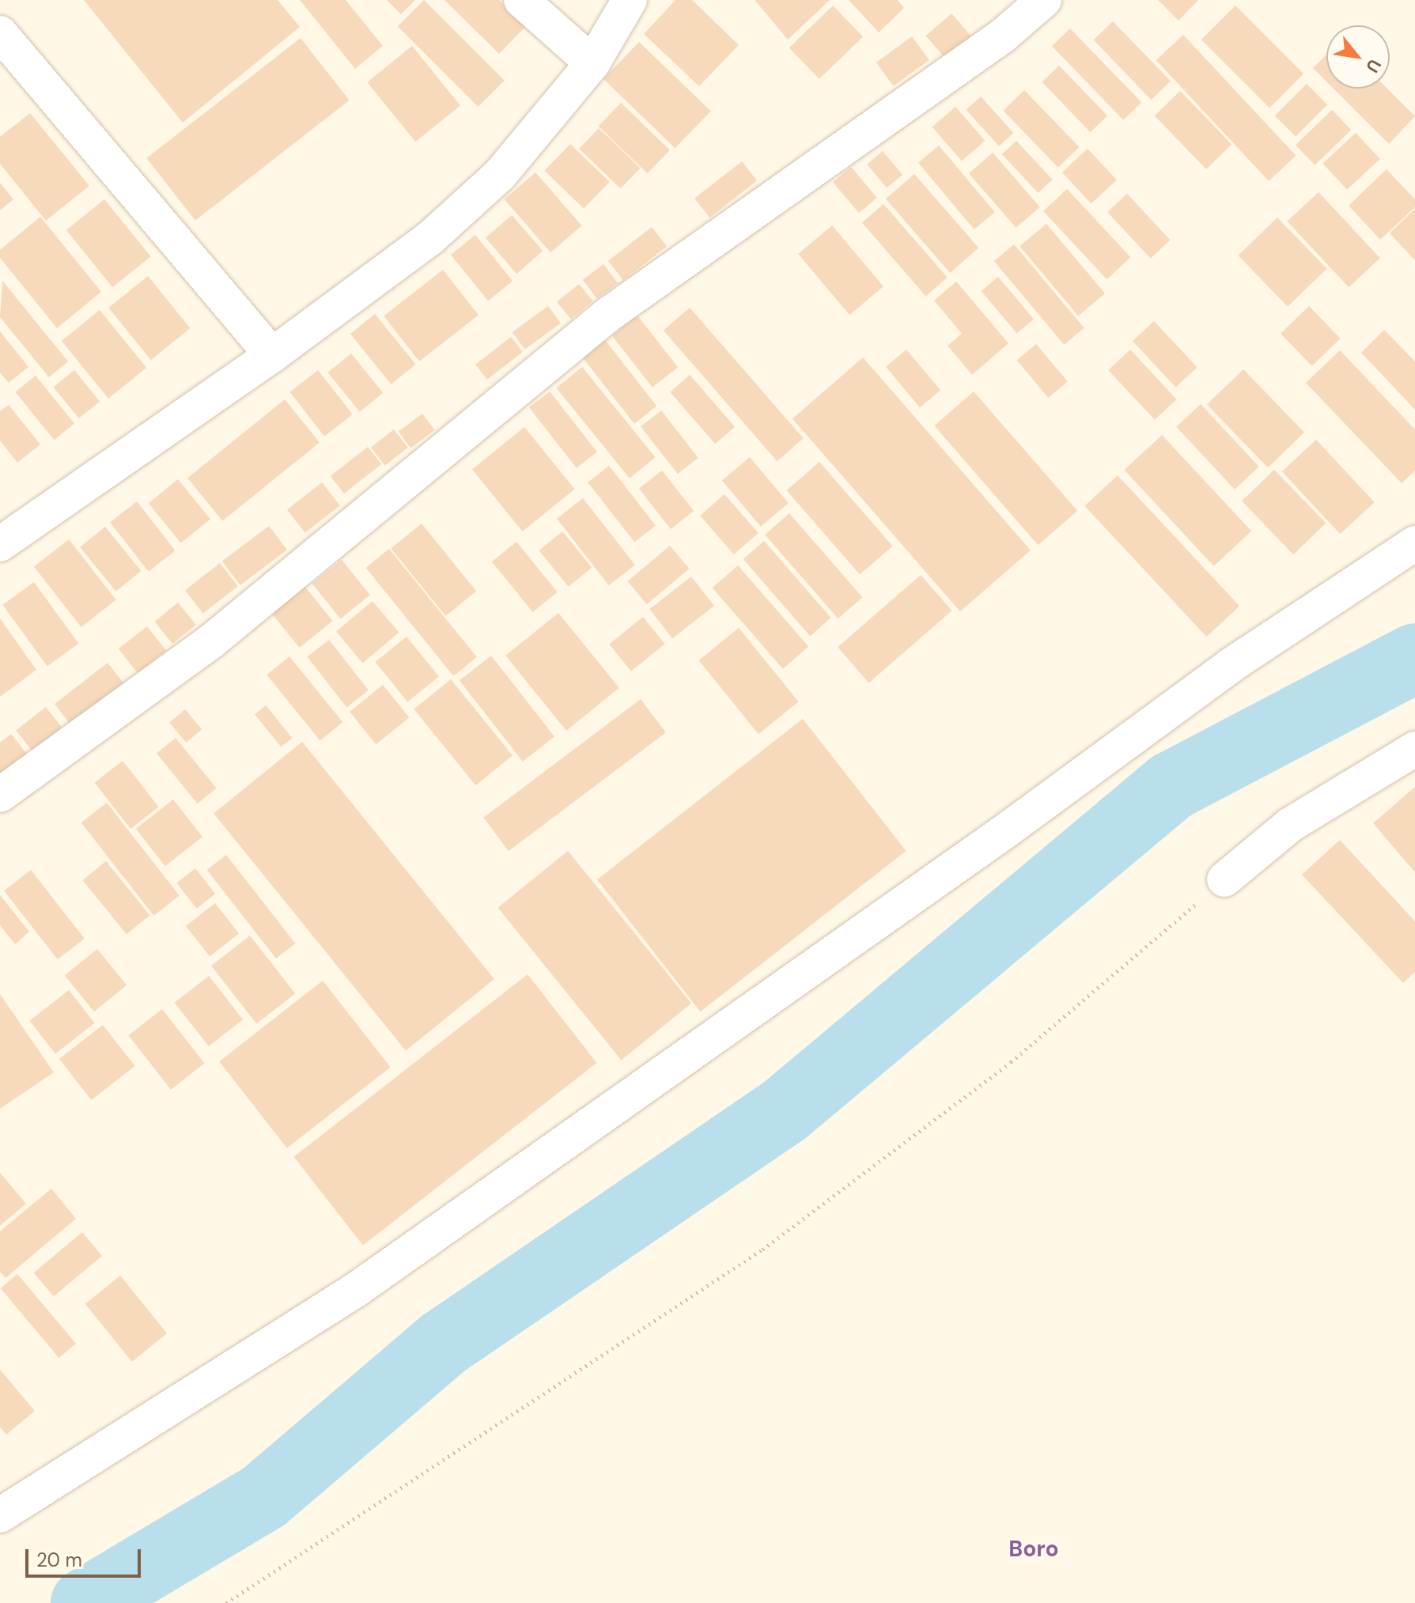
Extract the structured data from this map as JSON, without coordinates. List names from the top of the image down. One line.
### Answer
{"districts":["Boro"],"scale_bar":"20 m","north":"bottom right"}
